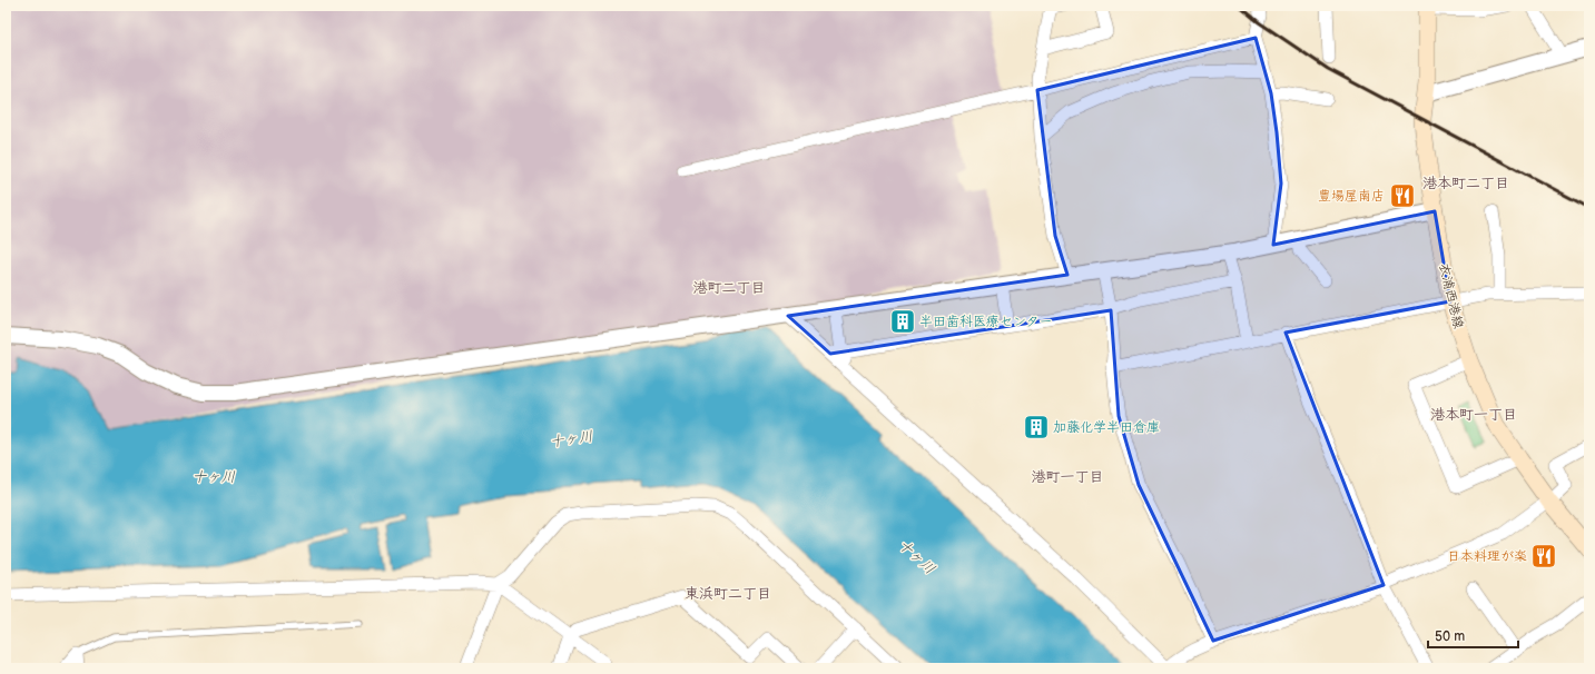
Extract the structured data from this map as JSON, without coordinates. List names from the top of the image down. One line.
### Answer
{"streets":{"main road":["衣浦西港線"]},"districts":["港本町二丁目","港町二丁目","港本町一丁目","港町一丁目","東浜町二丁目"],"water":["十ヶ川"],"places":{"restaurant":["豊場屋南店","日本料理が楽"],"building":["半田歯科医療センター","加藤化学半田倉庫"]},"scale_bar":"50 m"}
